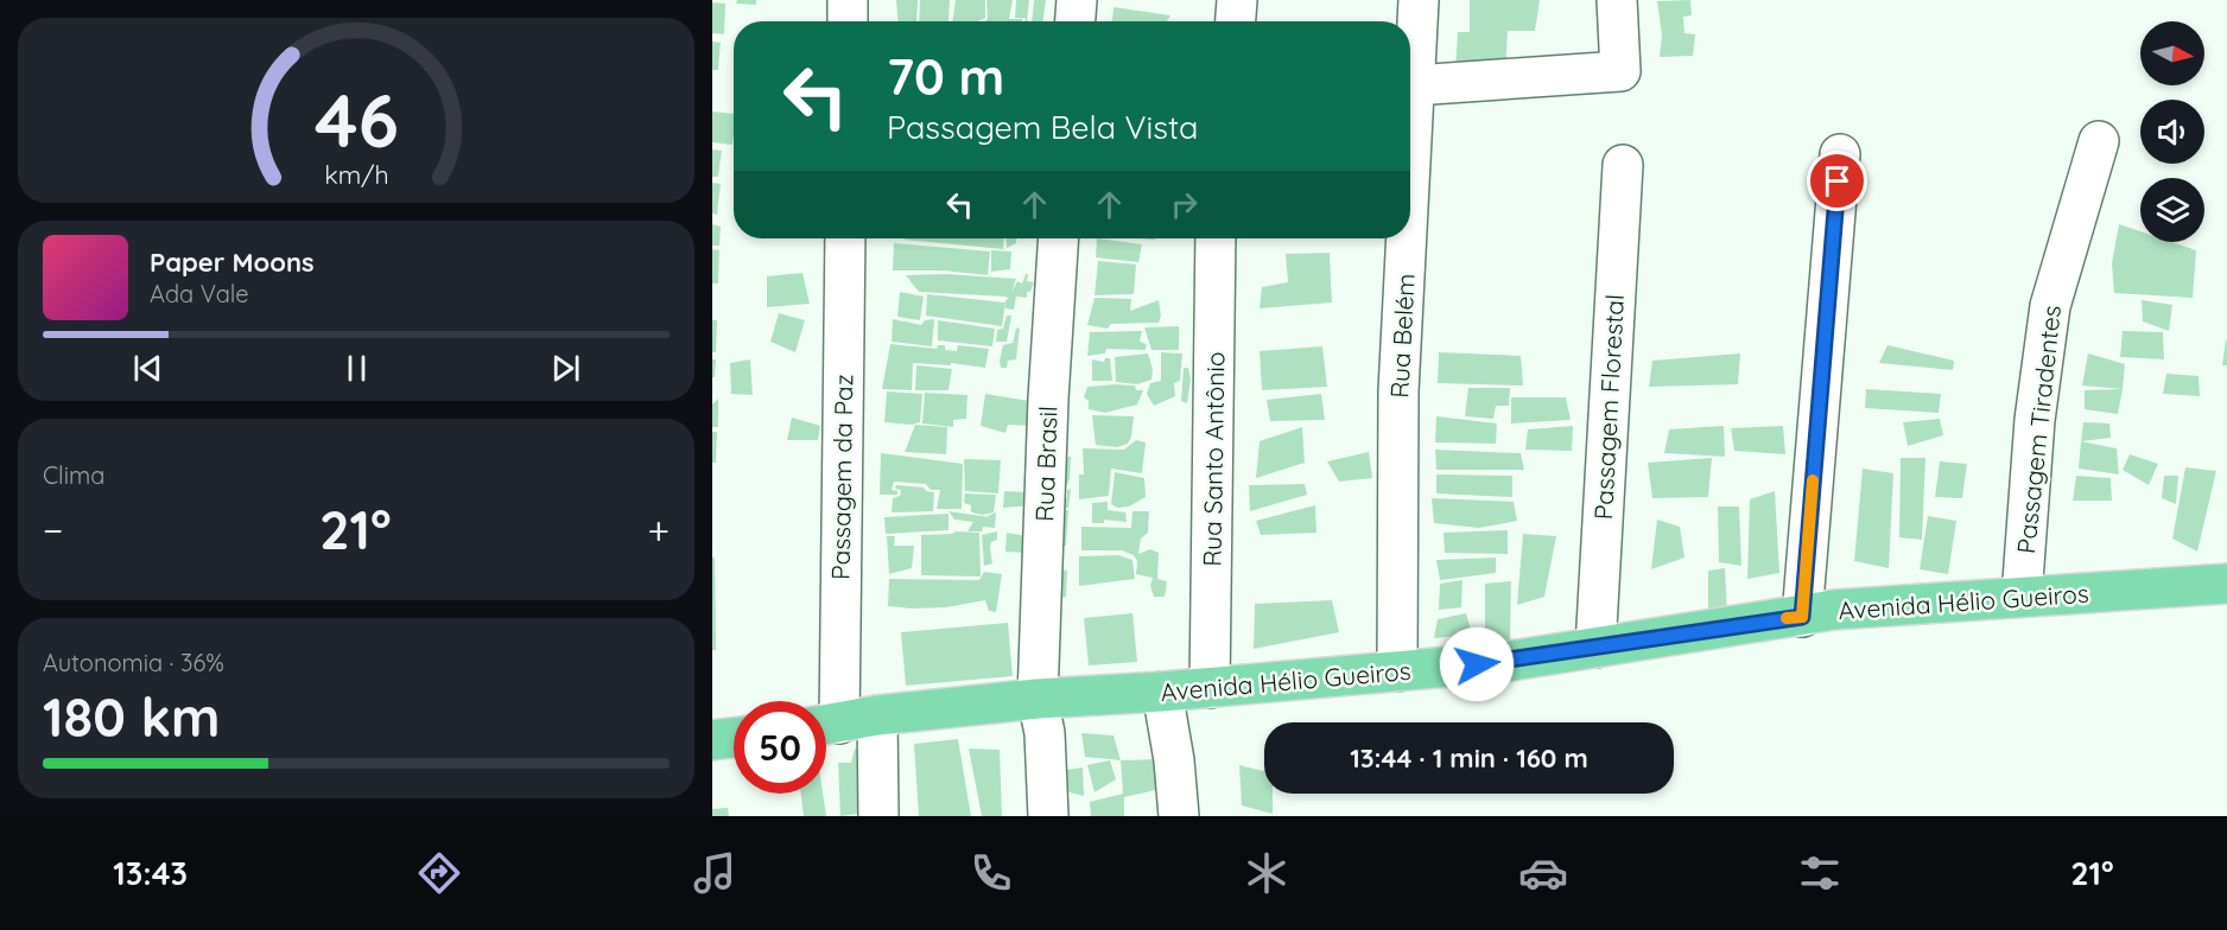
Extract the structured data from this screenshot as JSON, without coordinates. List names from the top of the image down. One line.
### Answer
{"streets":{"main road":["Avenida Hélio Gueiros"],"street":["Rua Belém","Passagem Florestal","Passagem Tiradentes","Rua Santo Antônio","Rua Brasil","Passagem da Paz"]},"crossings":[["Rua Belém","Avenida Hélio Gueiros"],["Passagem Florestal","Avenida Hélio Gueiros"],["Passagem Tiradentes","Avenida Hélio Gueiros"],["Rua Santo Antônio","Avenida Hélio Gueiros"],["Rua Brasil","Avenida Hélio Gueiros"]],"north":"right","page":{"turn":["70 m","Passagem Bela Vista"],"song":["Paper Moons","Ada Vale"],"tile":["Clima",["Autonomia · 36%","180 km"]],"heat":["−","21°","+"],"limit":"50","trip":"13:44 · 1 min · 160 m","tabs":["13:43","21°"],"gauge":["46","km/h"]}}
